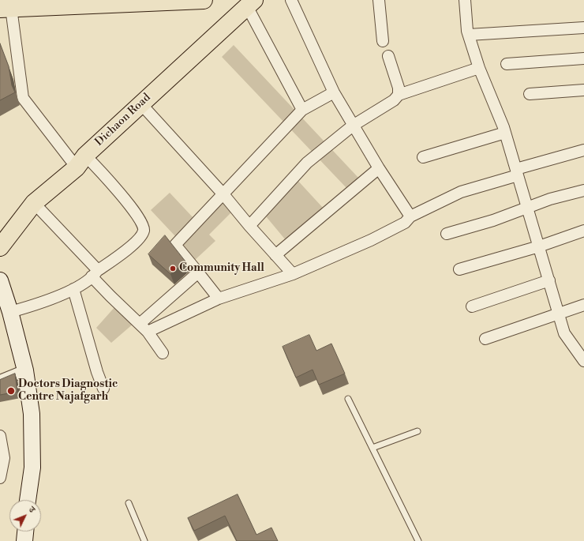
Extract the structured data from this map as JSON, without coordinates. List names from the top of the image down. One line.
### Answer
{"streets":{"main road":["Dichaon Road"]},"places":["Community Hall","Doctors Diagnostic Centre Najafgarh"],"north":"top right"}
